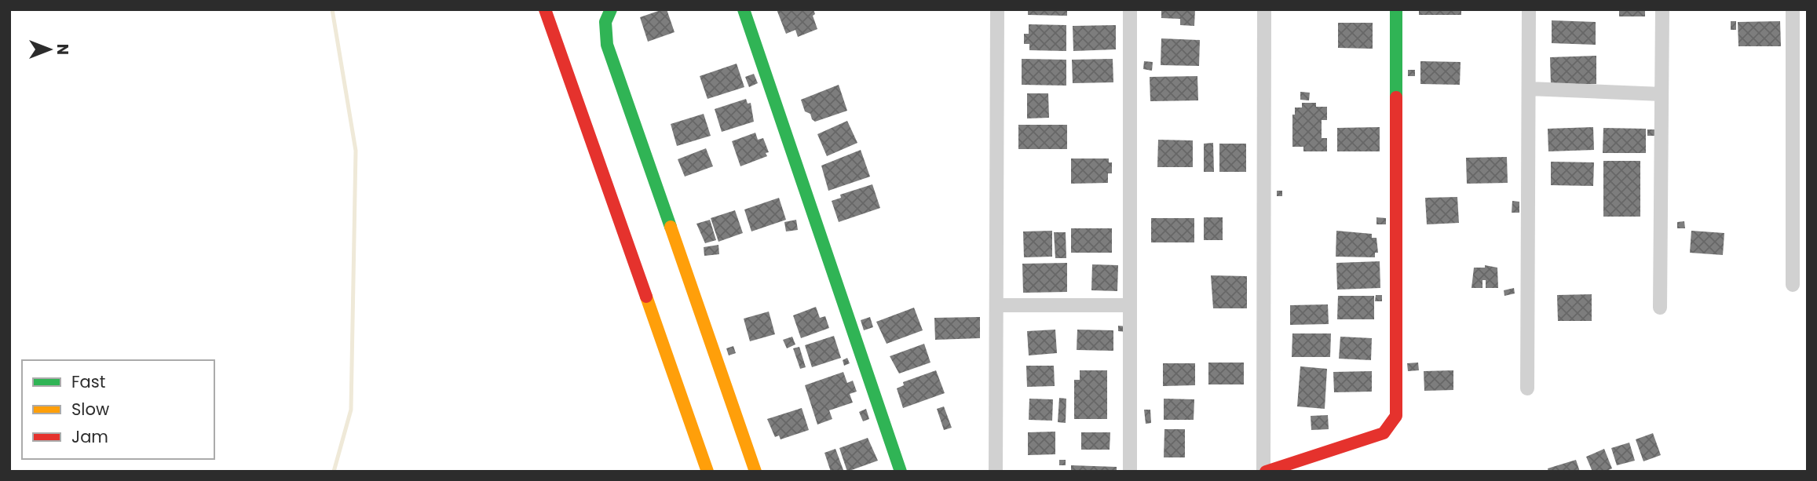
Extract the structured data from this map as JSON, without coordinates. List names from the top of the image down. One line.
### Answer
{"legend":["Fast","Slow","Jam"],"north":"right"}
